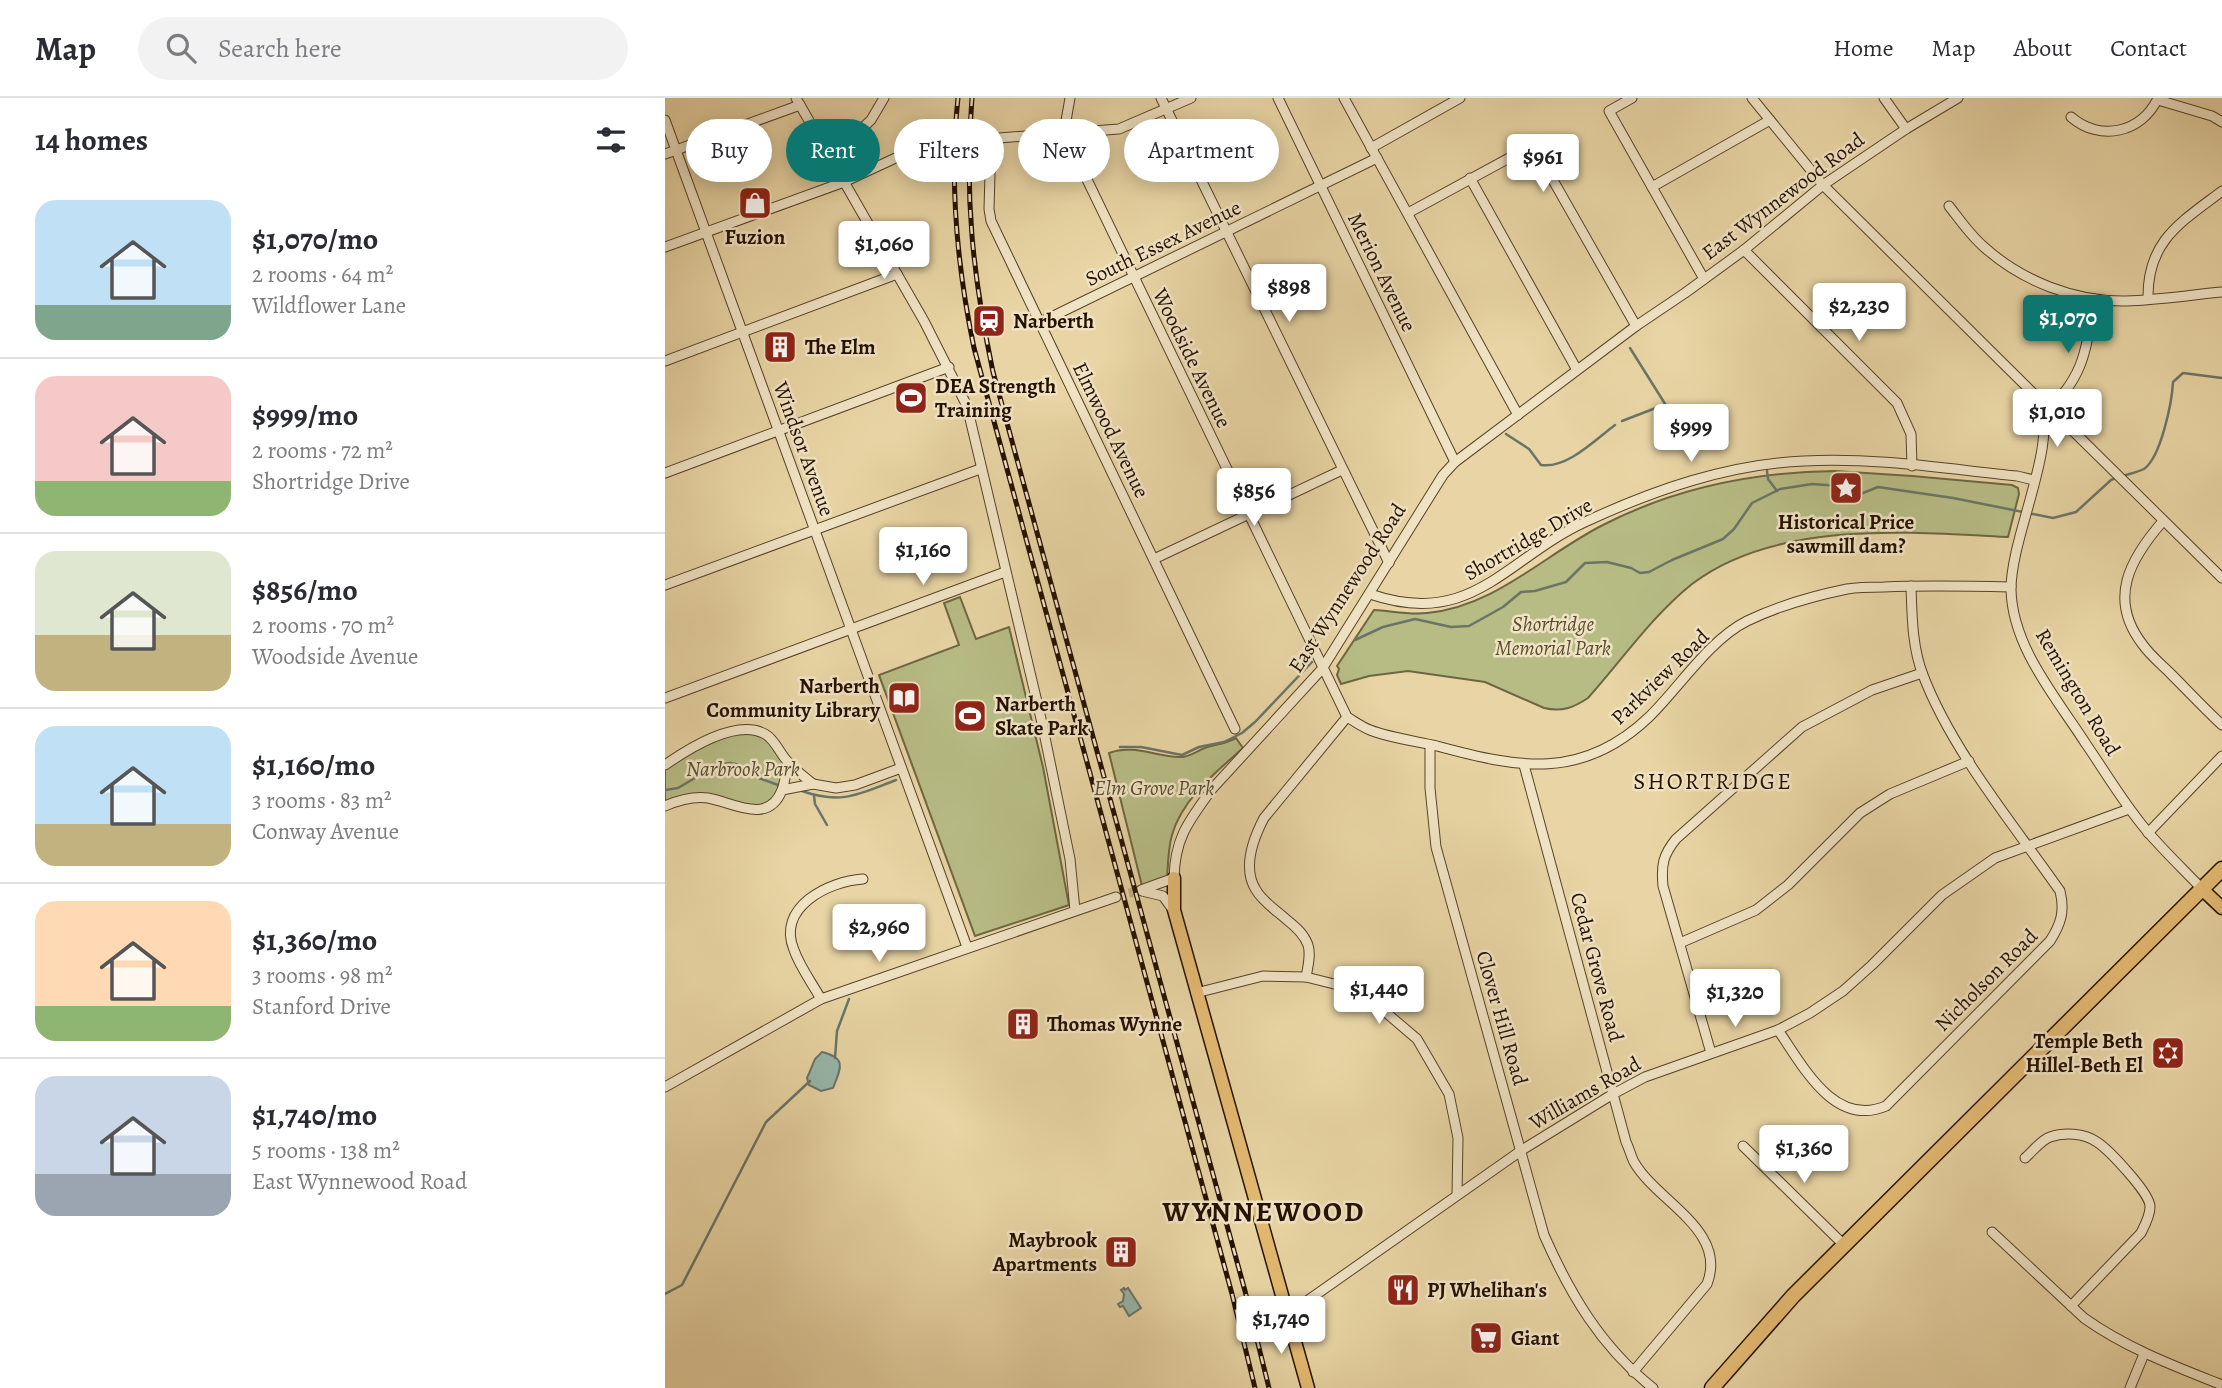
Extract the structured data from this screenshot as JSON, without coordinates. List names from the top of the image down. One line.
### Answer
{"streets":{"main road":["East Wynnewood Road","Remington Road"],"street":["South Essex Avenue","Merion Avenue","Woodside Avenue","Elmwood Avenue","Windsor Avenue","Shortridge Drive","Parkview Road","Cedar Grove Road","Nicholson Road","Clover Hill Road","Williams Road"]},"crossings":[["East Wynnewood Road","Merion Avenue"],["East Wynnewood Road","Woodside Avenue"],["East Wynnewood Road","Shortridge Drive"],["East Wynnewood Road","Williams Road"],["South Essex Avenue","Merion Avenue"],["South Essex Avenue","Woodside Avenue"],["South Essex Avenue","Elmwood Avenue"],["Shortridge Drive","Remington Road"],["Parkview Road","Remington Road"],["Parkview Road","Cedar Grove Road"],["Parkview Road","Nicholson Road"],["Parkview Road","Clover Hill Road"],["Remington Road","Williams Road"],["Cedar Grove Road","Clover Hill Road"],["Cedar Grove Road","Williams Road"],["Nicholson Road","Williams Road"],["Clover Hill Road","Williams Road"]],"districts":["SHORTRIDGE","WYNNEWOOD"],"parks":["Shortridge Memorial Park","Narbrook Park","Elm Grove Park"],"places":{"shop":["Fuzion"],"station":["Narberth"],"building":["The Elm","Thomas Wynne","Maybrook Apartments"],"sports":["DEA Strength Training","Narberth Skate Park"],"place":["Historical Price sawmill dam?"],"library":["Narberth Community Library"],"synagogue":["Temple Beth Hillel-Beth El"],"restaurant":["PJ Whelihan's"],"supermarket":["Giant"]},"page":{"header":"Map","search":"Search here","nav":["Home","Map","About","Contact"],"heading":"14 homes","chip":["Buy","Rent","Filters","New","Apartment"],"price":["$961","$1,060","$898","$2,230","$1,070","$1,010","$999","$856","$1,160","$2,960","$1,440","$1,320","$1,360","$1,740"],"list":[{"name":"$1,070/mo","note":"2 rooms · 64 m² · Wildflower Lane"},{"name":"$999/mo","note":"2 rooms · 72 m² · Shortridge Drive"},{"name":"$856/mo","note":"2 rooms · 70 m² · Woodside Avenue"},{"name":"$1,160/mo","note":"3 rooms · 83 m² · Conway Avenue"},{"name":"$1,360/mo","note":"3 rooms · 98 m² · Stanford Drive"},{"name":"$1,740/mo","note":"5 rooms · 138 m² · East Wynnewood Road"}]}}
